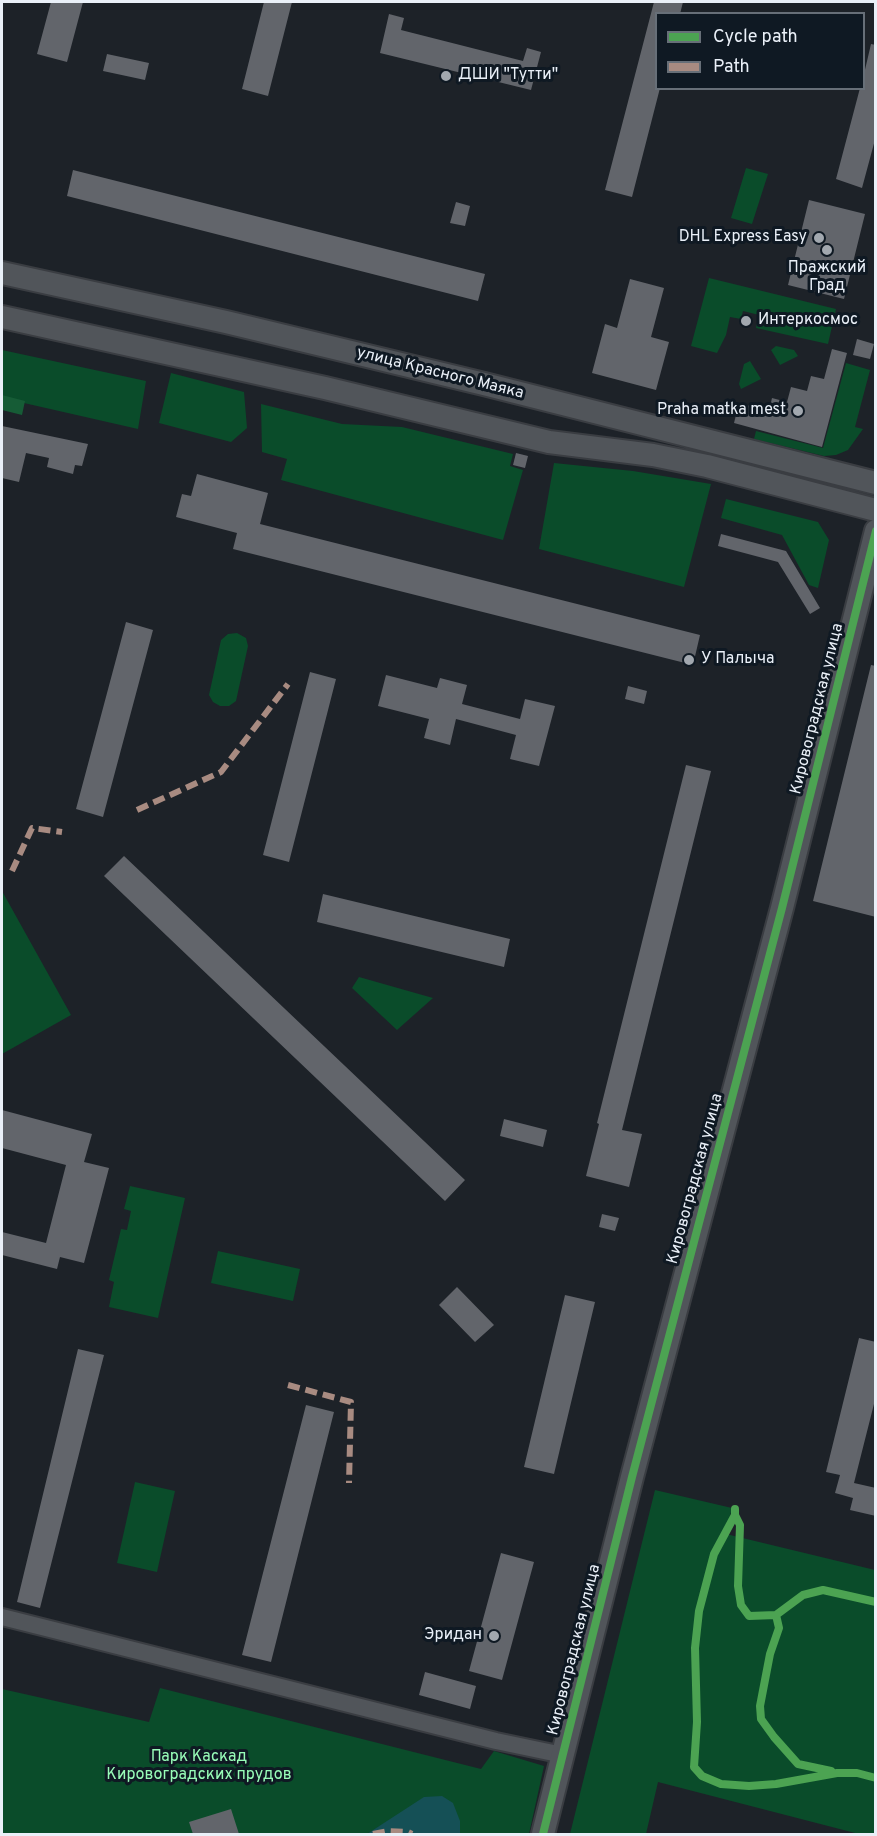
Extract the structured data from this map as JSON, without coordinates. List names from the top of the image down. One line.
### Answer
{"streets":{"street":["улица Красного Маяка","Кировоградская улица"]},"parks":["Парк Каскад Кировоградских прудов"],"places":["ДШИ \"Тутти\"","DHL Express Easy","Пражский Град","Интеркосмос","Praha matka mest","У Палыча","Эридан"],"legend":["Cycle path","Path"]}
